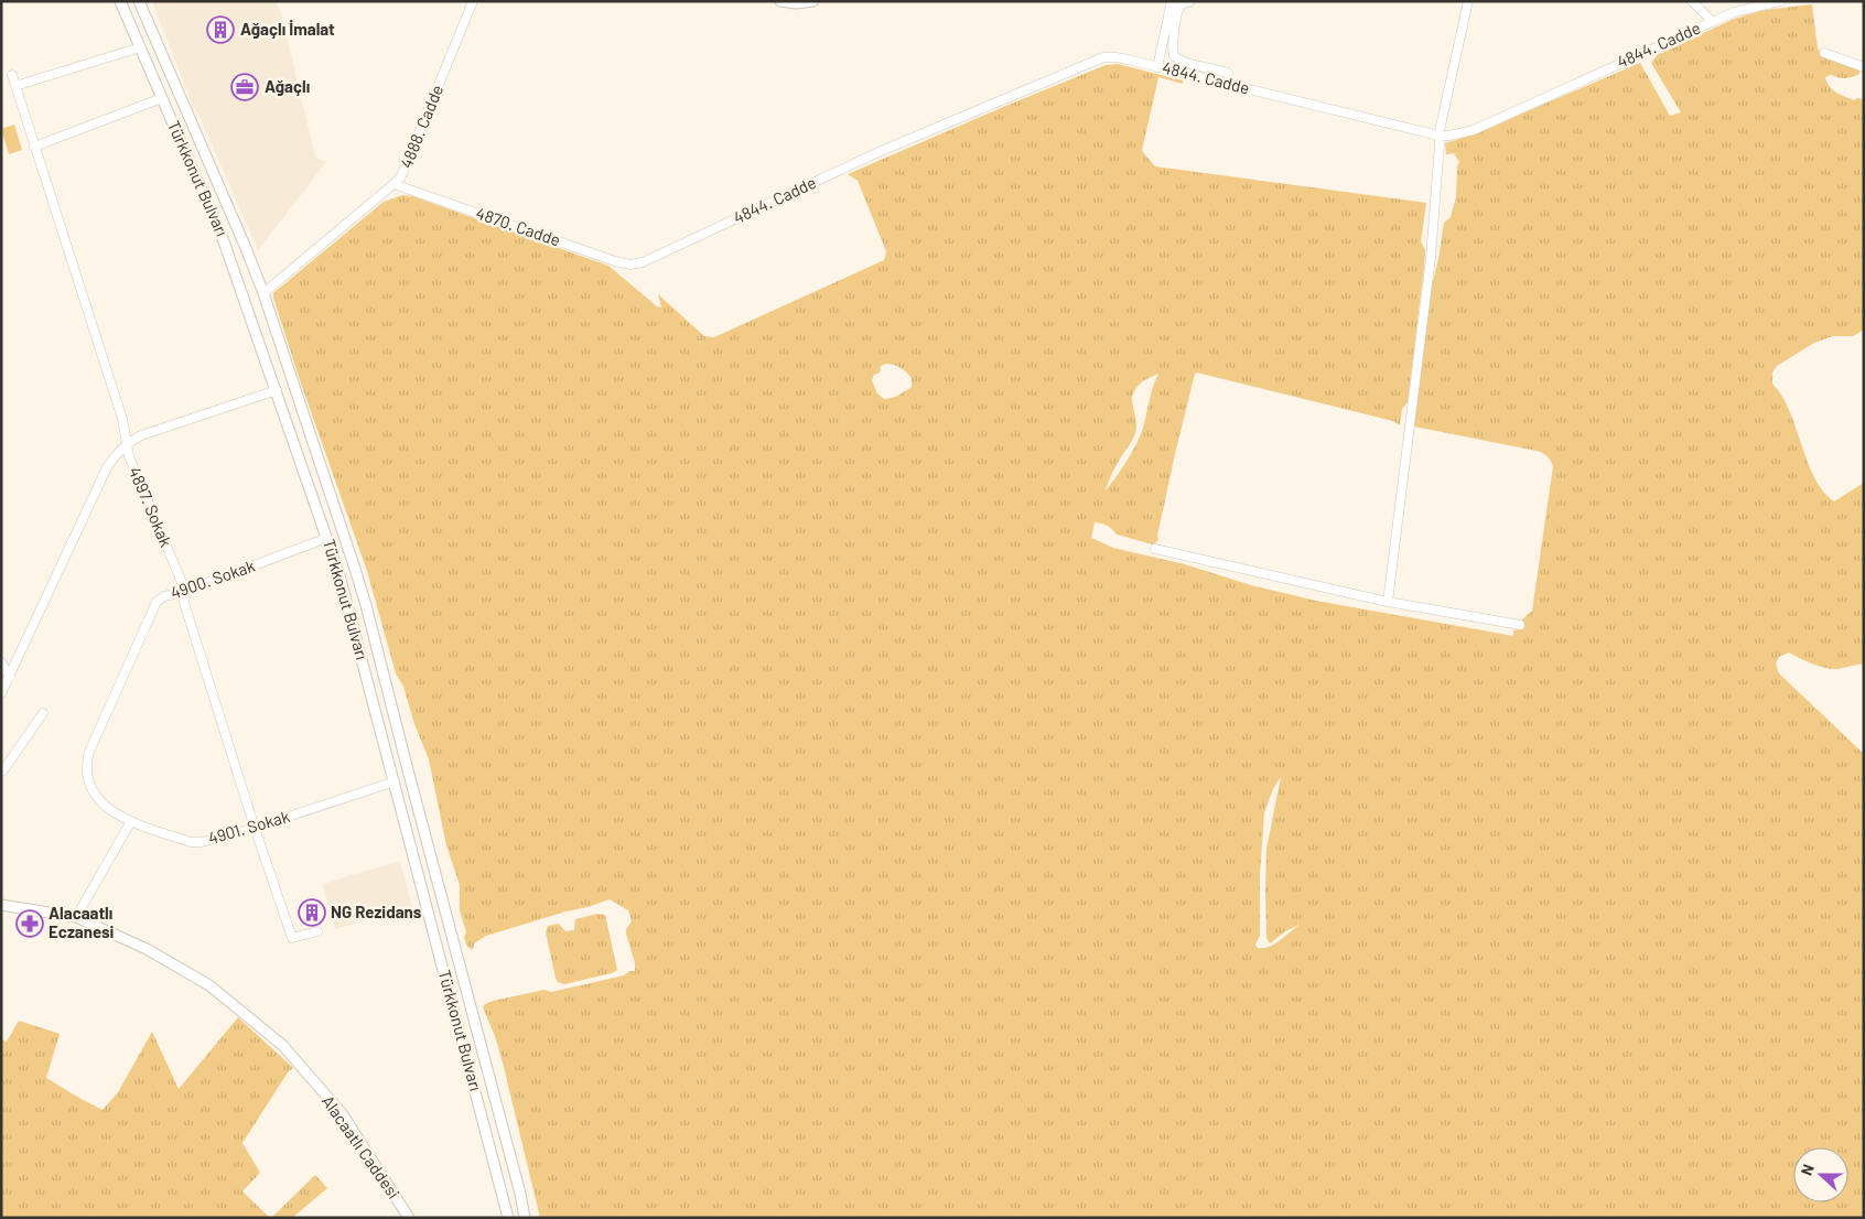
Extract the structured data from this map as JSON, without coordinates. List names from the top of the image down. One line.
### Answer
{"streets":{"street":["4844. Cadde","4888. Cadde","Türkkonut Bulvarı","4870. Cadde","4897. Sokak","4900. Sokak","4901. Sokak","Alacaatlı Caddesi"]},"crossings":[["4844. Cadde","4870. Cadde"],["4888. Cadde","Türkkonut Bulvarı"],["4888. Cadde","4870. Cadde"],["Türkkonut Bulvarı","4900. Sokak"],["Türkkonut Bulvarı","4901. Sokak"],["4897. Sokak","4900. Sokak"],["4897. Sokak","4901. Sokak"],["4900. Sokak","4901. Sokak"]],"places":{"building":["Ağaçlı İmalat","NG Rezidans"],"office":["Ağaçlı"],"pharmacy":["Alacaatlı Eczanesi"]},"north":"left"}
